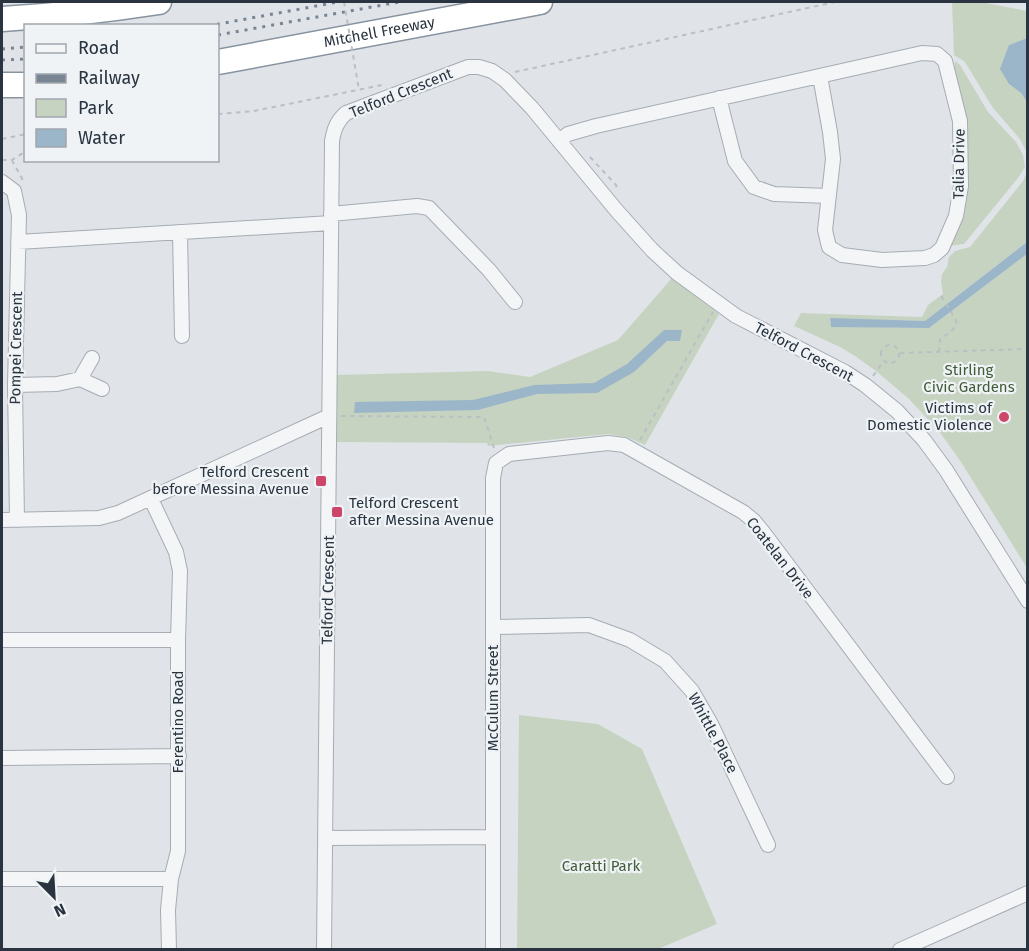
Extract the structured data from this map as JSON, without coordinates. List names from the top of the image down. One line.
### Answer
{"streets":{"highway":["Mitchell Freeway"],"street":["Telford Crescent","Talia Drive","Pompei Crescent","Coatelan Drive","McCulum Street","Ferentino Road","Whittle Place"]},"crossings":[["Telford Crescent","Talia Drive"],["Coatelan Drive","McCulum Street"],["McCulum Street","Whittle Place"]],"parks":["Stirling Civic Gardens","Caratti Park"],"places":{"other":["Victims of Domestic Violence"],"transit":["Telford Crescent before Messina Avenue","Telford Crescent after Messina Avenue"]},"legend":["Road","Railway","Park","Water"],"north":"bottom right"}
